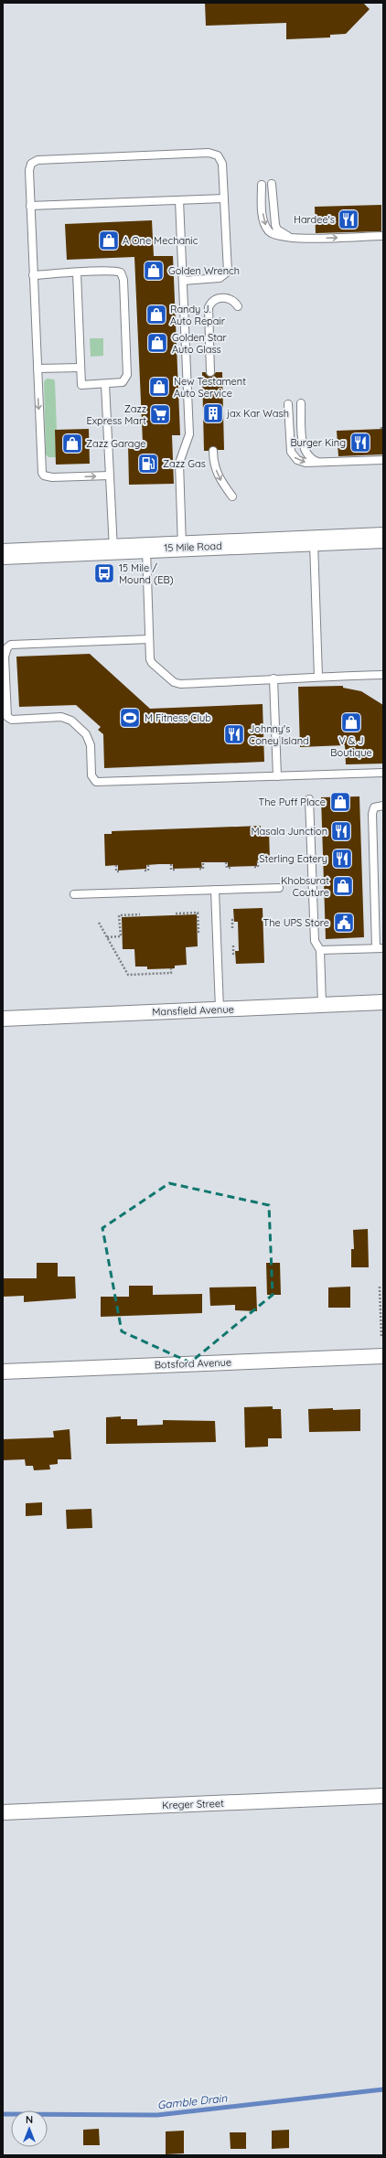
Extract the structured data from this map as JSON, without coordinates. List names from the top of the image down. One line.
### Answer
{"streets":{"main road":["15 Mile Road"],"street":["Mansfield Avenue","Botsford Avenue","Kreger Street"]},"water":["Gamble Drain"],"places":{"restaurant":["Hardee's","Burger King","Johnny's Coney Island","Masala Junction","Sterling Eatery"],"shop":["A One Mechanic","Golden Wrench","Randy J. Auto Repair","Golden Star Auto Glass","New Testament Auto Service","Zazz Garage","V & J Boutique","The Puff Place","Khobsurat Couture"],"building":["jax Kar Wash"],"supermarket":["Zazz Express Mart"],"fuel station":["Zazz Gas"],"bus stop":["15 Mile / Mound (EB)"],"sports":["M Fitness Club"],"public building":["The UPS Store"]},"north":"top"}
